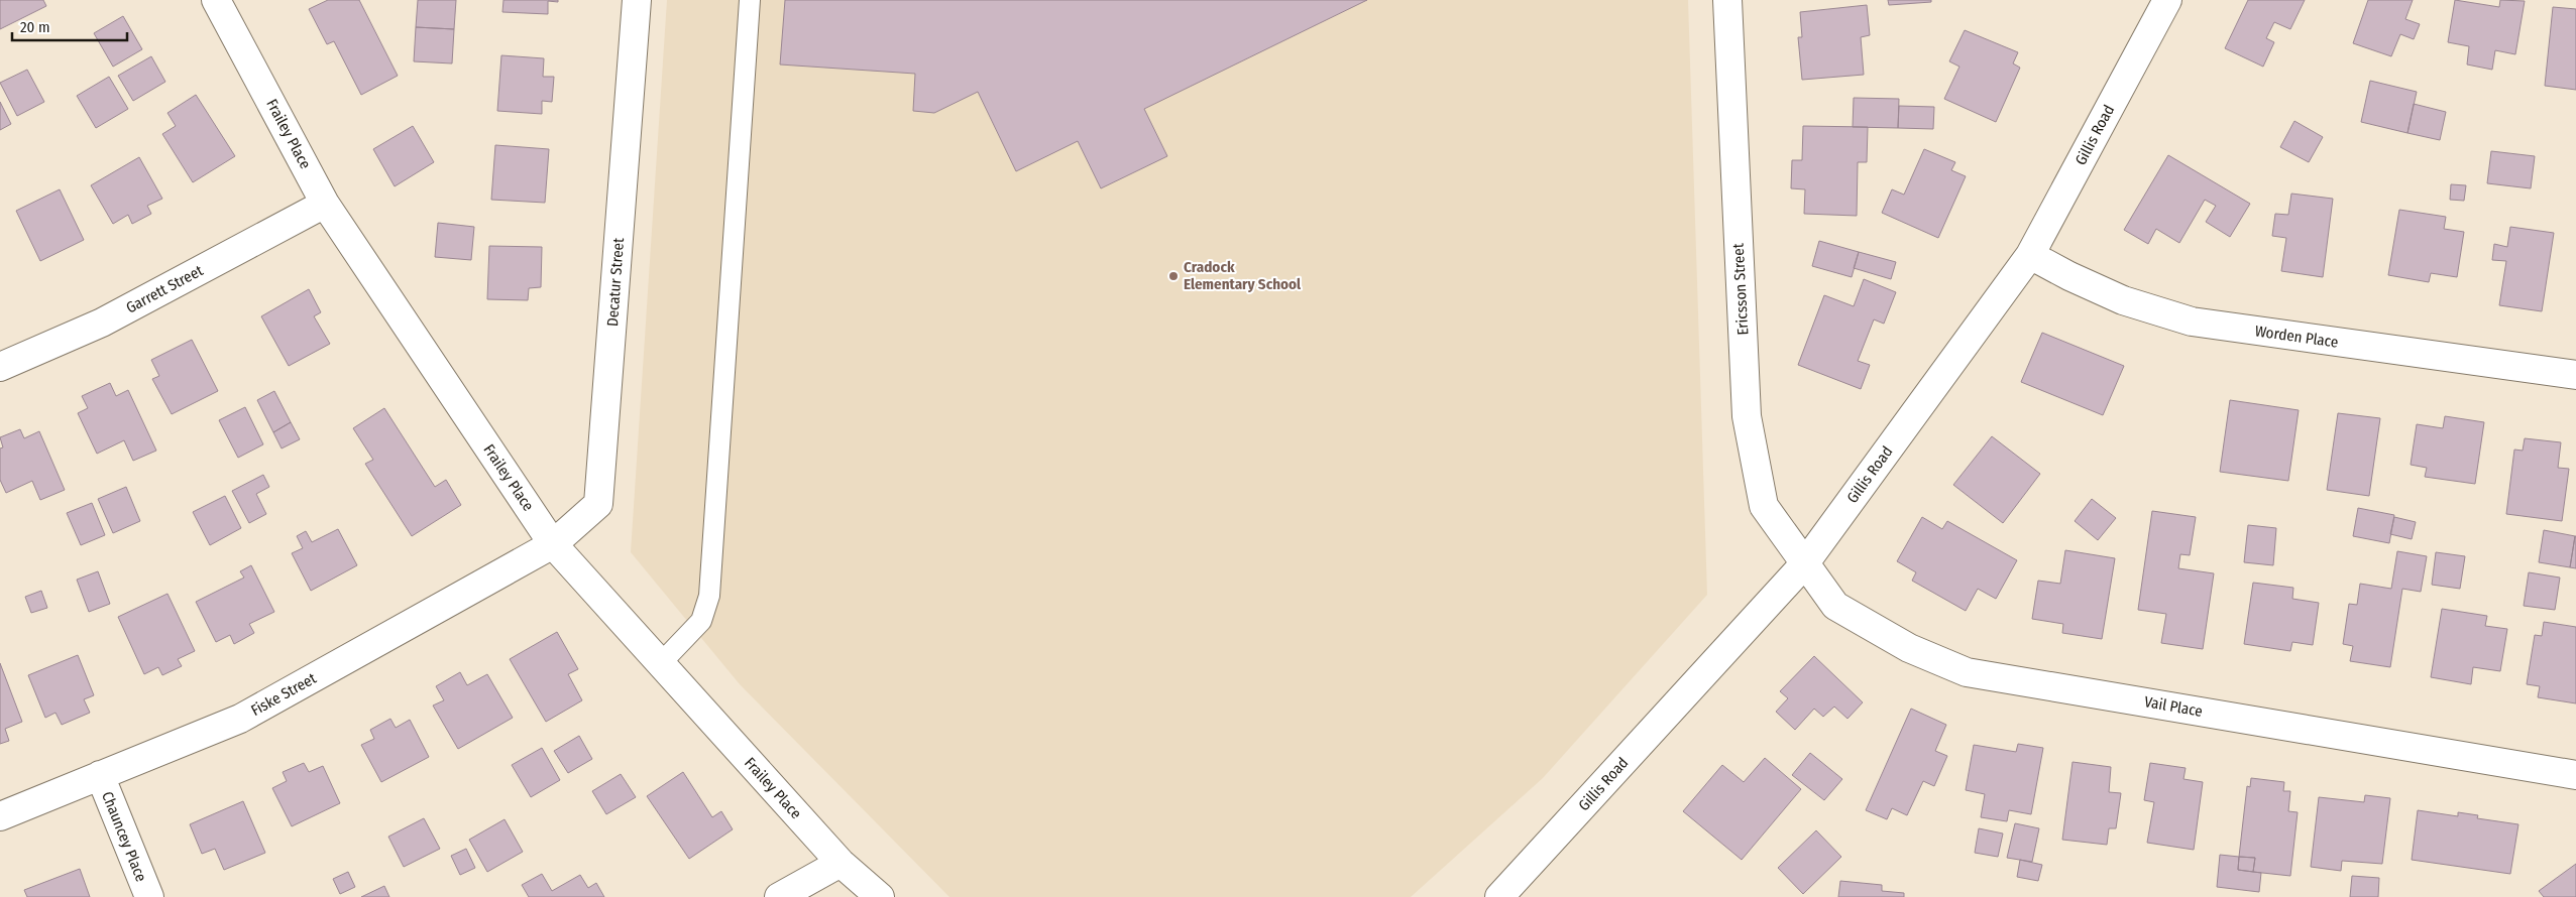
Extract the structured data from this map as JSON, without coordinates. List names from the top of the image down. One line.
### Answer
{"streets":{"street":["Frailey Place","Gillis Road","Decatur Street","Garrett Street","Ericsson Street","Worden Place","Fiske Street","Vail Place","Chauncey Place"]},"crossings":[["Frailey Place","Decatur Street"],["Frailey Place","Garrett Street"],["Frailey Place","Fiske Street"],["Gillis Road","Ericsson Street"],["Gillis Road","Worden Place"],["Gillis Road","Vail Place"],["Decatur Street","Fiske Street"],["Ericsson Street","Vail Place"],["Fiske Street","Chauncey Place"]],"places":["Cradock Elementary School"],"scale_bar":"20 m"}
